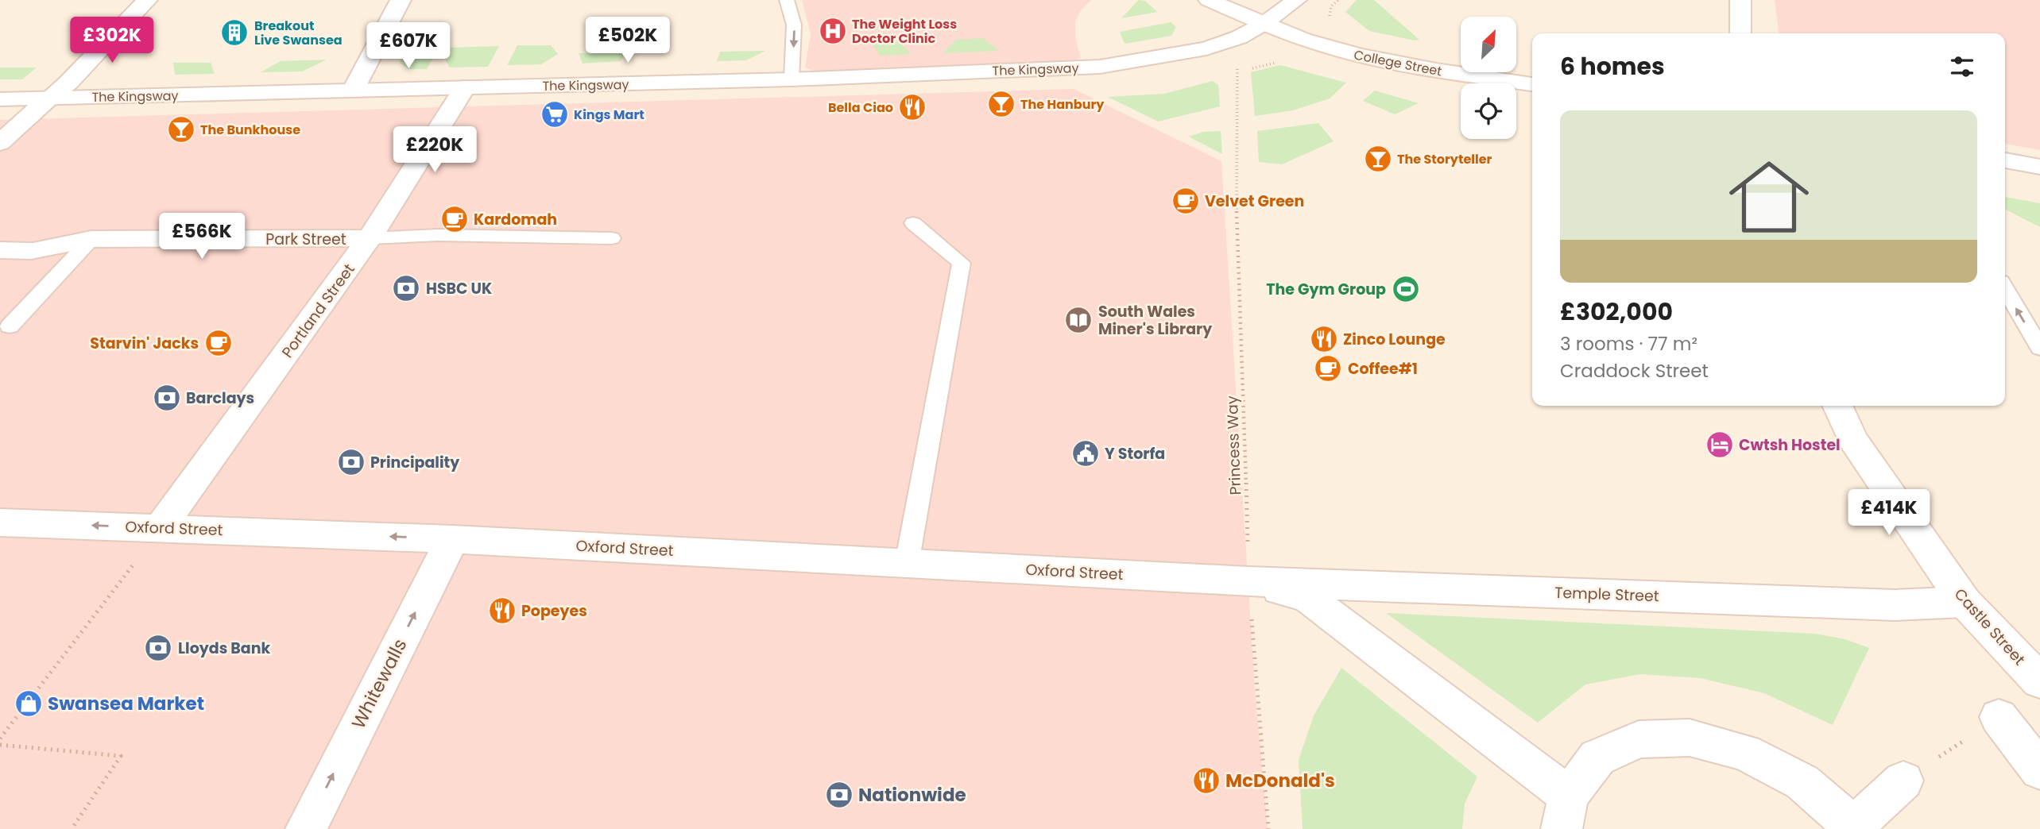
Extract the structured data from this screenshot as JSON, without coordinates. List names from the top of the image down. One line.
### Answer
{"streets":{"street":["College Street","The Kingsway","Park Street","Portland Street","Oxford Street","Temple Street","Castle Street","Whitewalls"],"path":["Princess Way"]},"crossings":[["College Street","The Kingsway"],["The Kingsway","Portland Street"],["Park Street","Portland Street"],["Portland Street","Oxford Street"],["Princess Way","Oxford Street"],["Princess Way","Temple Street"],["Oxford Street","Temple Street"],["Oxford Street","Whitewalls"],["Temple Street","Castle Street"]],"one_way":["Oxford Street","Whitewalls"],"places":{"hospital":["The Weight Loss Doctor Clinic"],"building":["Breakout Live Swansea"],"bar":["The Hanbury","The Bunkhouse","The Storyteller"],"restaurant":["Bella Ciao","Zinco Lounge","Popeyes","McDonald's"],"supermarket":["Kings Mart"],"cafe":["Velvet Green","Kardomah","Starvin' Jacks","Coffee#1"],"bank":["HSBC UK","Barclays","Principality","Lloyds Bank","Nationwide"],"sports":["The Gym Group"],"library":["South Wales Miner's Library"],"hotel":["Cwtsh Hostel"],"public building":["Y Storfa"],"shop":["Swansea Market"]},"north":"top right","page":{"price":["£302K","£502K","£607K","£220K","£566K","£414K"],"heading":"6 homes","list":[{"name":"£302,000","note":"3 rooms · 77 m² · Craddock Street"}]}}
